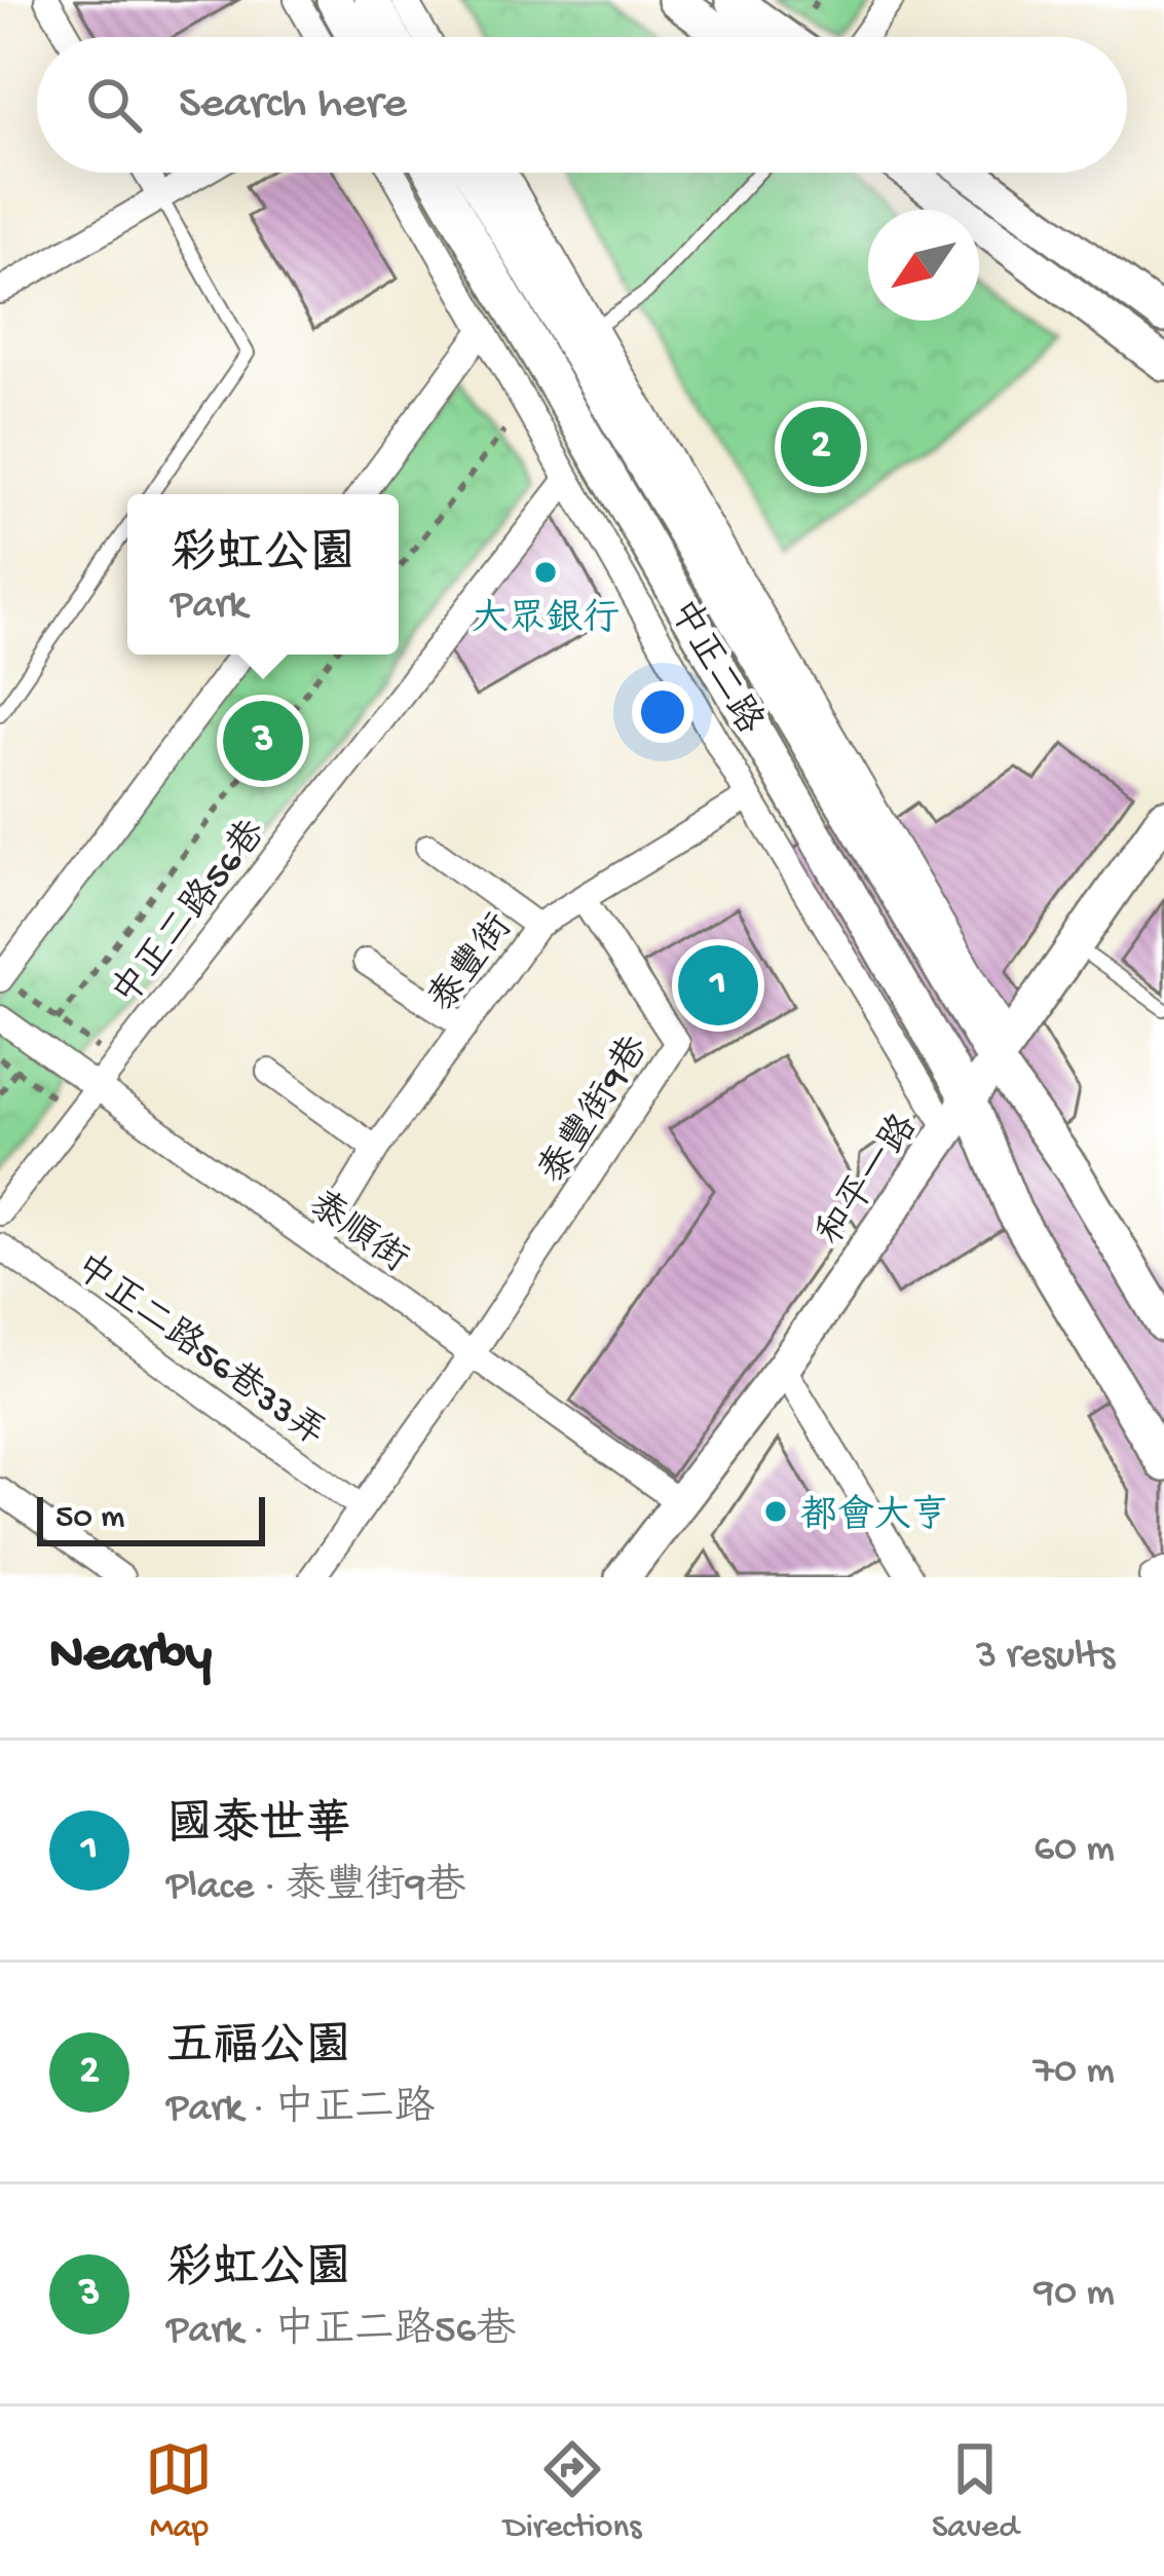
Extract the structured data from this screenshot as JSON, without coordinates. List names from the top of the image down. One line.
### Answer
{"streets":{"street":["中正二路","中正二路56巷","泰豐街","泰豐街9巷","和平一路","泰順街","中正二路56巷33弄"]},"crossings":[["中正二路","中正二路56巷"],["中正二路","泰豐街"],["中正二路","和平一路"],["中正二路56巷","泰順街"],["泰豐街","泰豐街9巷"],["泰豐街","泰順街"],["泰豐街9巷","泰順街"],["和平一路","泰順街"]],"places":["大眾銀行","都會大亨"],"scale_bar":"50 m","north":"bottom left","page":{"search":"Search here","pins":["2","3","1"],"popup":["彩虹公園","Park"],"scale":"50 m","heading":["Nearby","3 results"],"list":[{"mark":"1","name":"國泰世華","note":"Place · 泰豐街9巷","value":"60 m"},{"mark":"2","name":"五福公園","note":"Park · 中正二路","value":"70 m"},{"mark":"3","name":"彩虹公園","note":"Park · 中正二路56巷","value":"90 m"}],"nav":["Map","Directions","Saved"]}}
